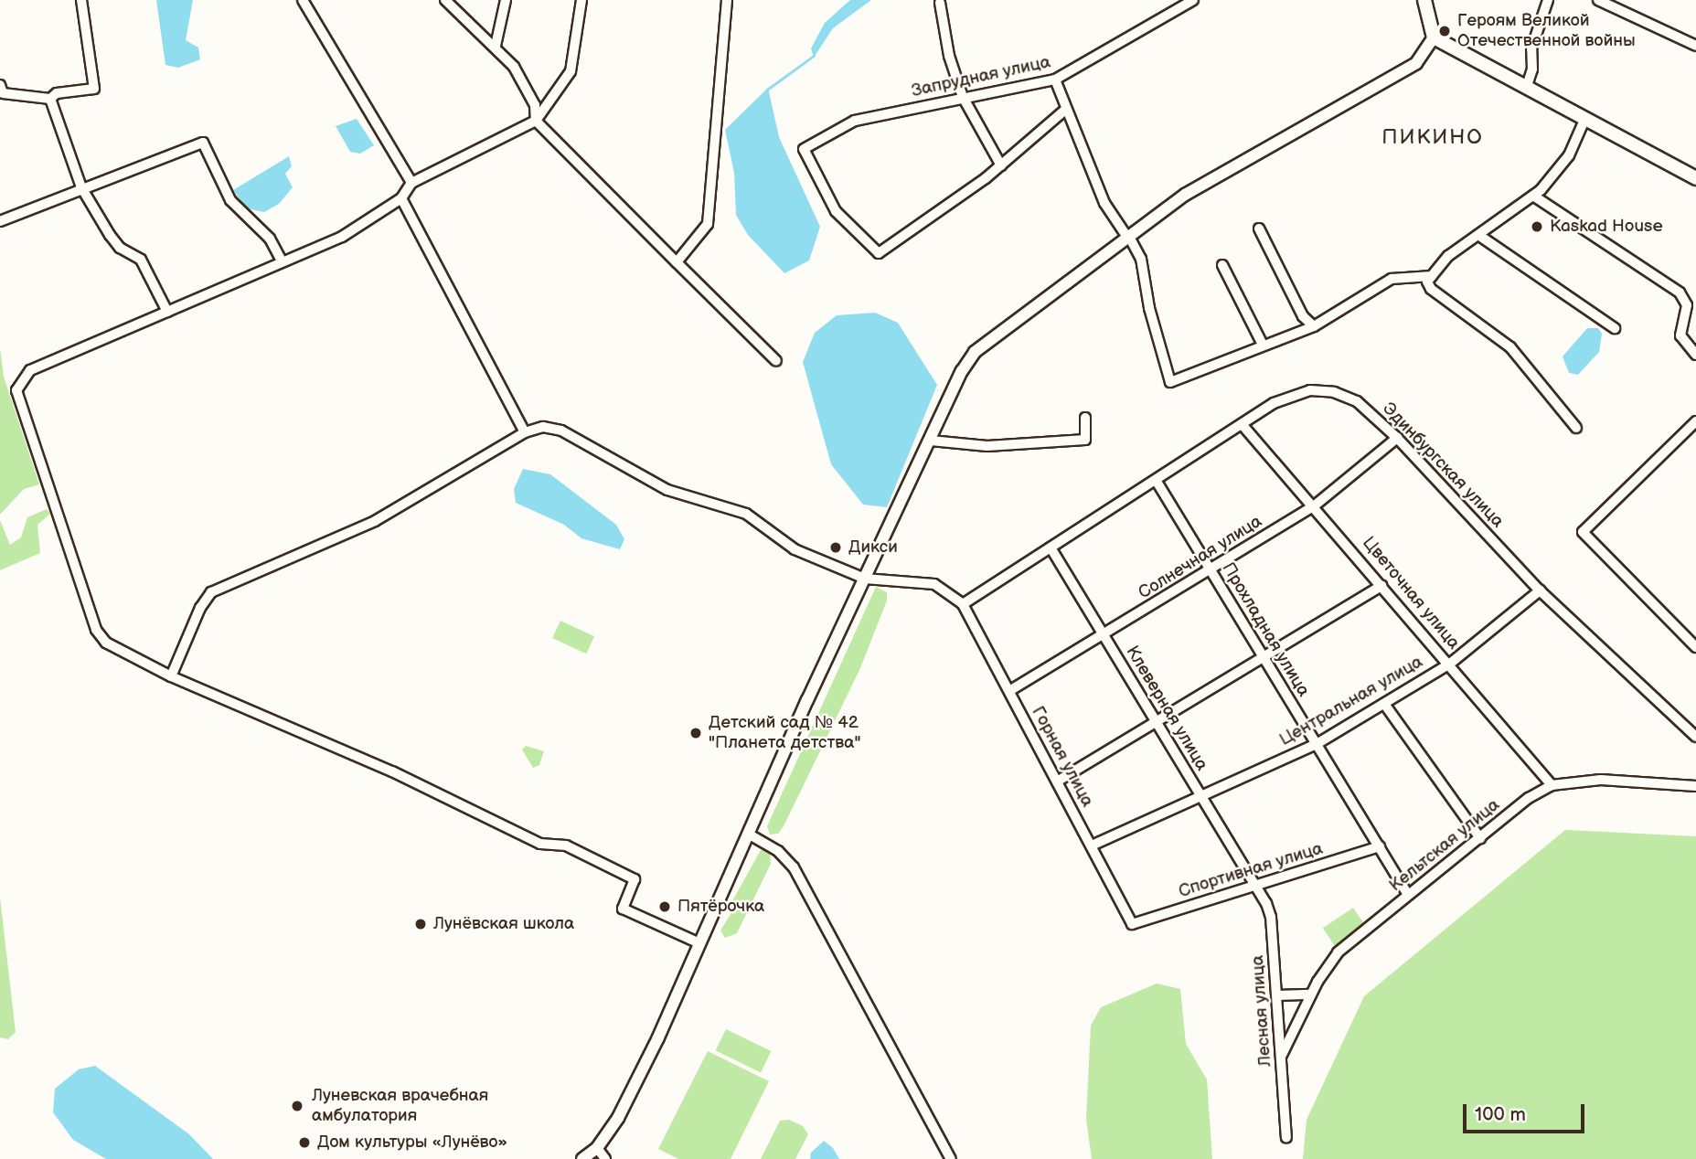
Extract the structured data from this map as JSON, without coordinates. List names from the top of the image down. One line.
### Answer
{"streets":{"street":["Запрудная улица","Эдинбургская улица","Солнечная улица","Цветочная улица","Прохладная улица","Центральная улица","Клеверная улица","Горная улица","Кельтская улица","Спортивная улица","Лесная улица"]},"crossings":[["Эдинбургская улица","Солнечная улица"],["Эдинбургская улица","Цветочная улица"],["Эдинбургская улица","Прохладная улица"],["Эдинбургская улица","Центральная улица"],["Эдинбургская улица","Клеверная улица"],["Эдинбургская улица","Горная улица"],["Солнечная улица","Цветочная улица"],["Солнечная улица","Прохладная улица"],["Солнечная улица","Клеверная улица"],["Солнечная улица","Горная улица"],["Цветочная улица","Центральная улица"],["Цветочная улица","Кельтская улица"],["Прохладная улица","Центральная улица"],["Прохладная улица","Кельтская улица"],["Прохладная улица","Спортивная улица"],["Центральная улица","Клеверная улица"],["Центральная улица","Горная улица"],["Клеверная улица","Спортивная улица"],["Клеверная улица","Лесная улица"],["Горная улица","Спортивная улица"],["Кельтская улица","Лесная улица"],["Спортивная улица","Лесная улица"]],"districts":["ПИКИНО"],"places":["Героям Великой Отечественной войны","Kaskad House","Дикси","Детский сад № 42 \"Планета детства\"","Пятёрочка","Лунёвская школа","Луневская врачебная амбулатория","Дом культуры «Лунёво»"],"scale_bar":"100 m"}
